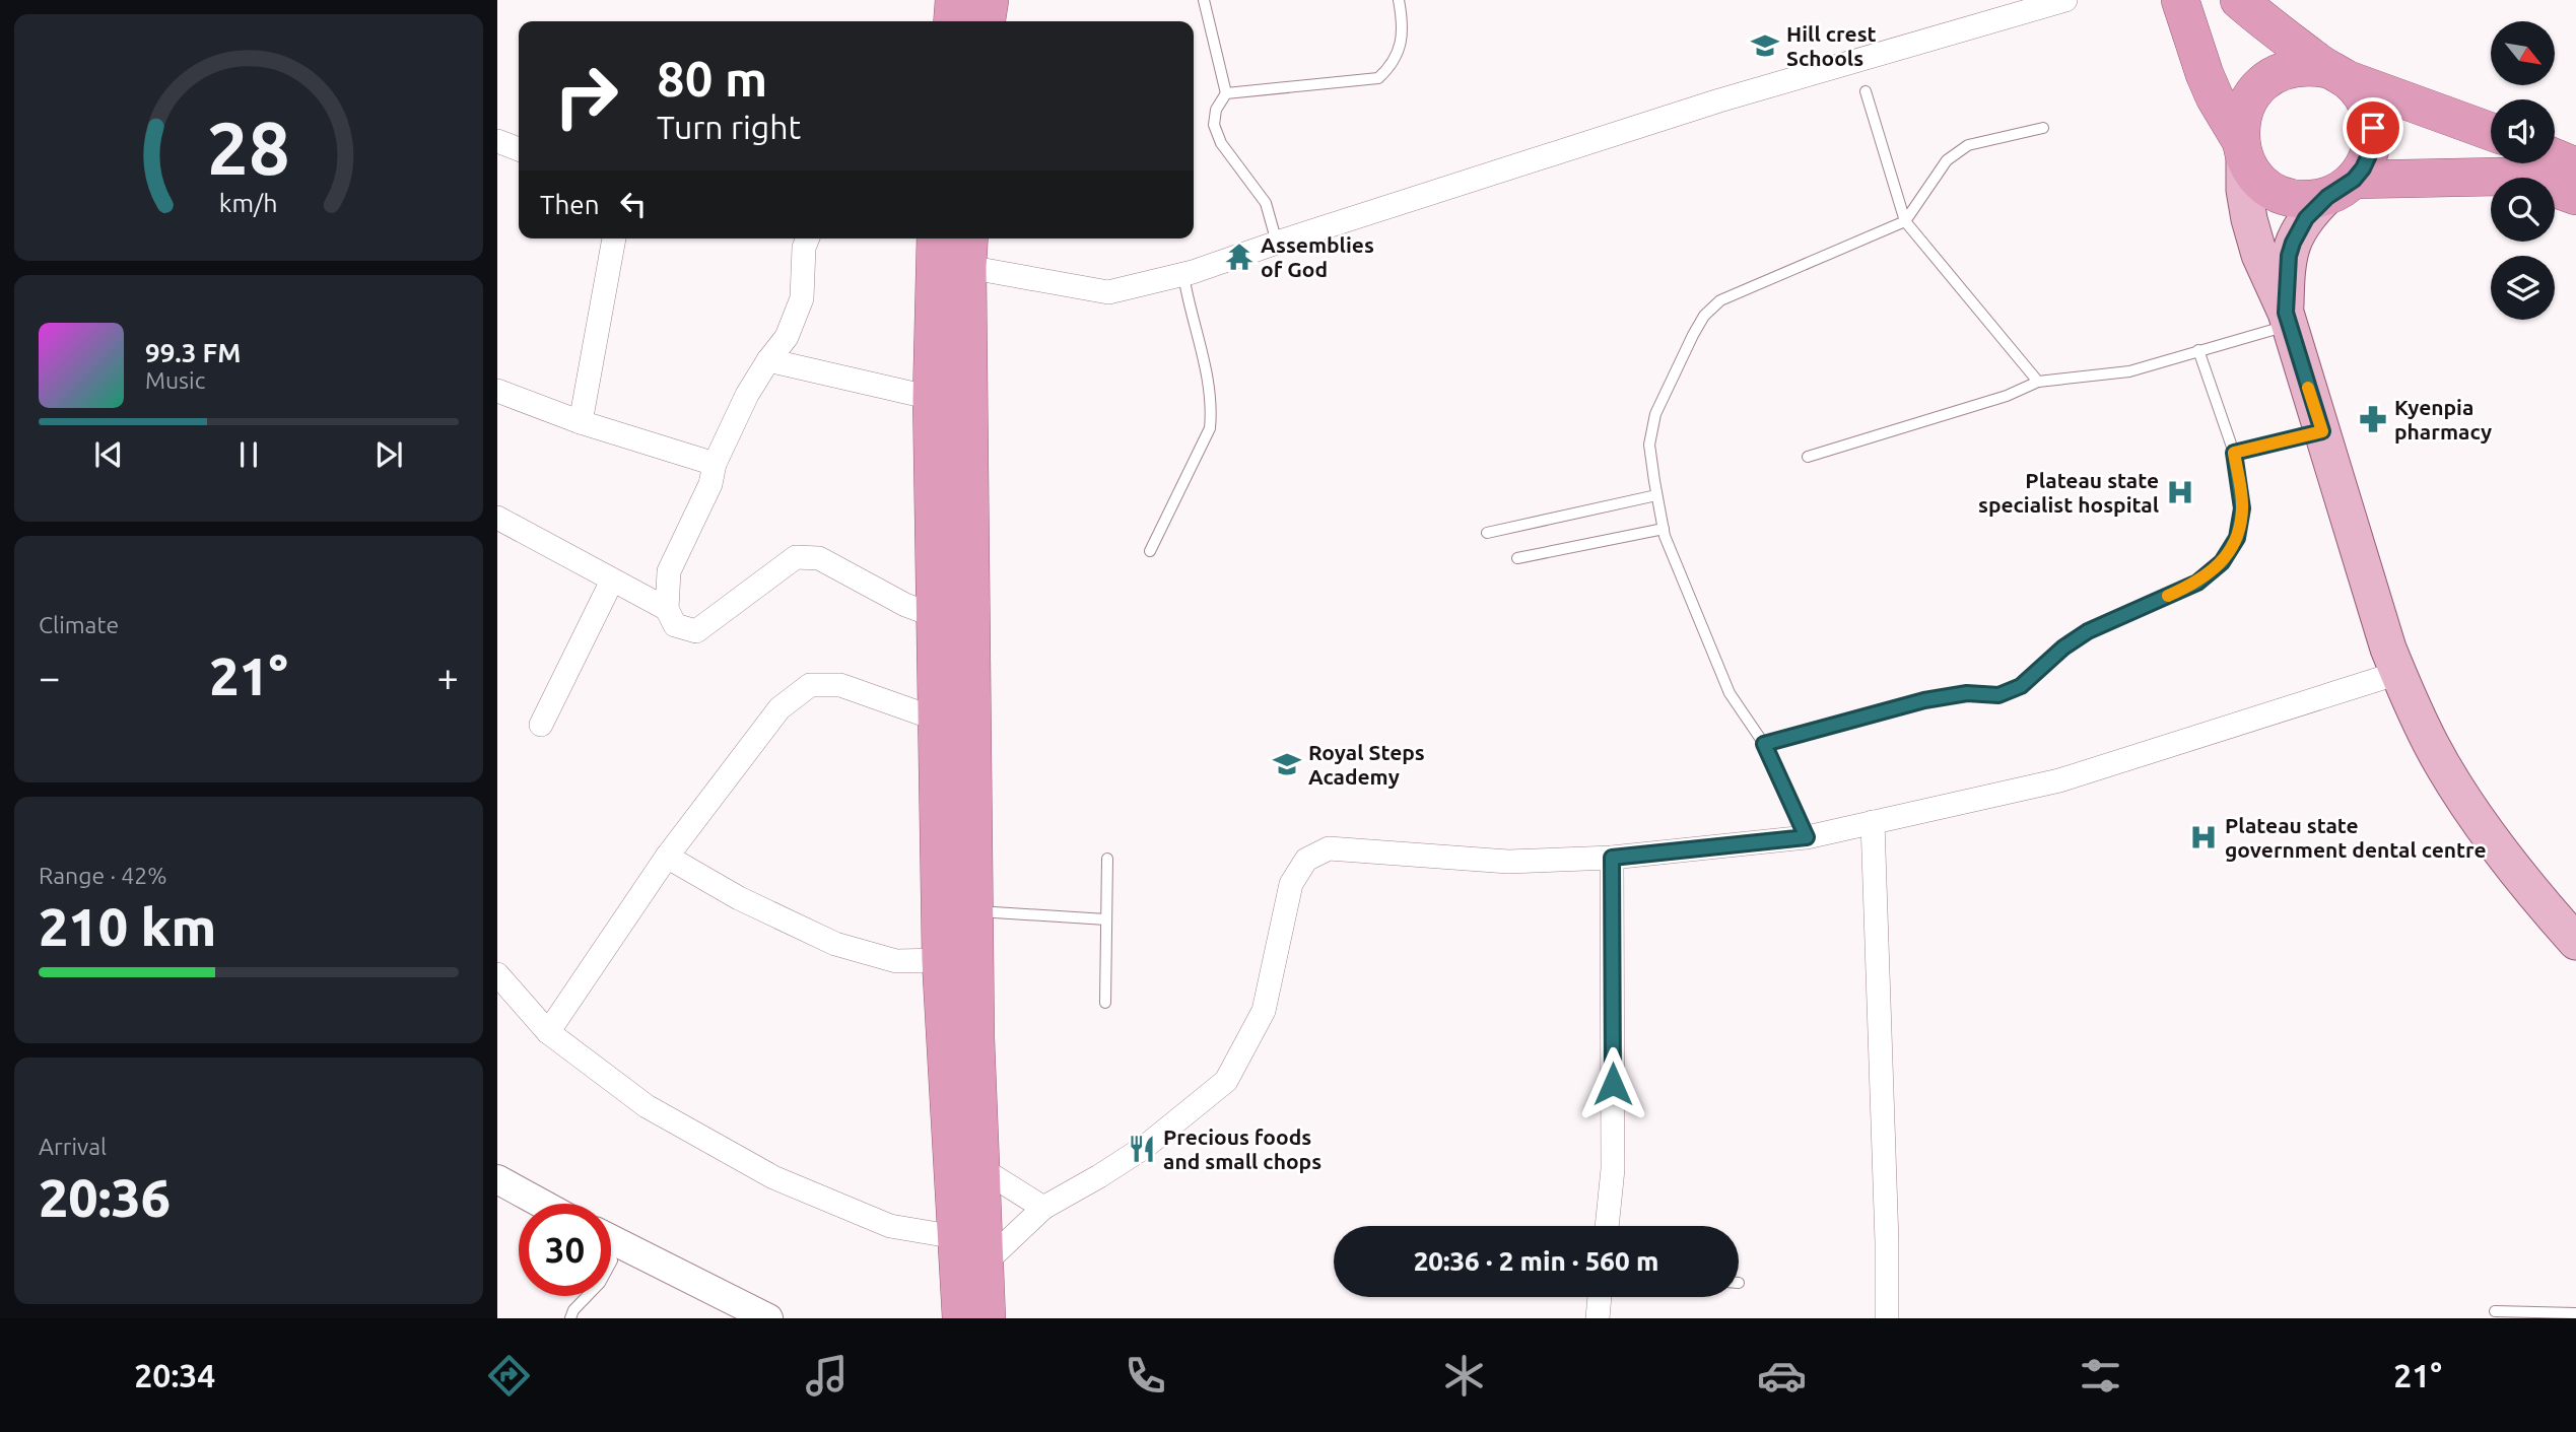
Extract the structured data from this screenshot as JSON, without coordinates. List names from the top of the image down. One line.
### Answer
{"places":{"school or university":["Hill crest Schools","Royal Steps Academy"],"temple":["Assemblies of God"],"pharmacy":["Kyenpia pharmacy"],"hospital":["Plateau state specialist hospital","Plateau state government dental centre"],"restaurant":["Precious foods and small chops"]},"north":"bottom right","page":{"turn":["80 m","Turn right"],"then":"Then","song":["99.3 FM","Music"],"tile":["Climate",["Range · 42%","210 km"],["Arrival","20:36"]],"heat":["−","21°","+"],"limit":"30","trip":"20:36 · 2 min · 560 m","tabs":["20:34","21°"],"gauge":["28","km/h"]}}
